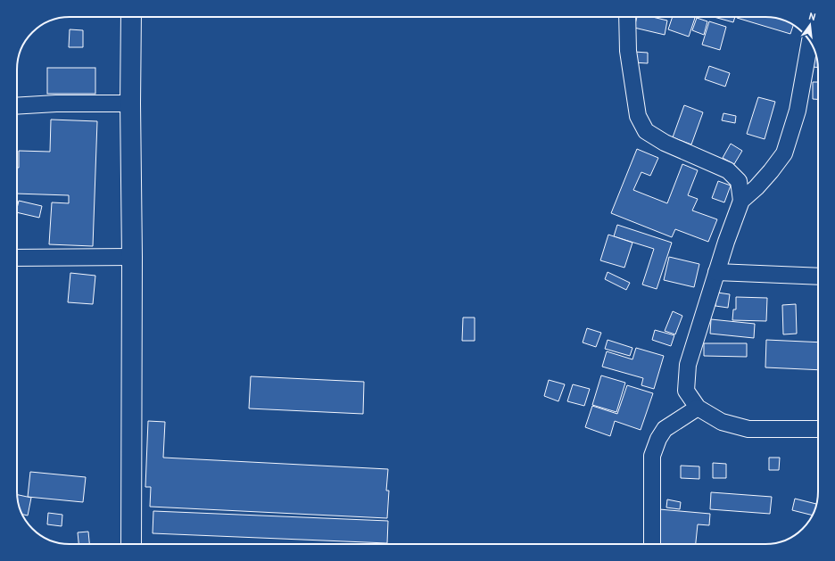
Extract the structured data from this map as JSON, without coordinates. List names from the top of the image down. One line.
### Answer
{"north":"top"}
